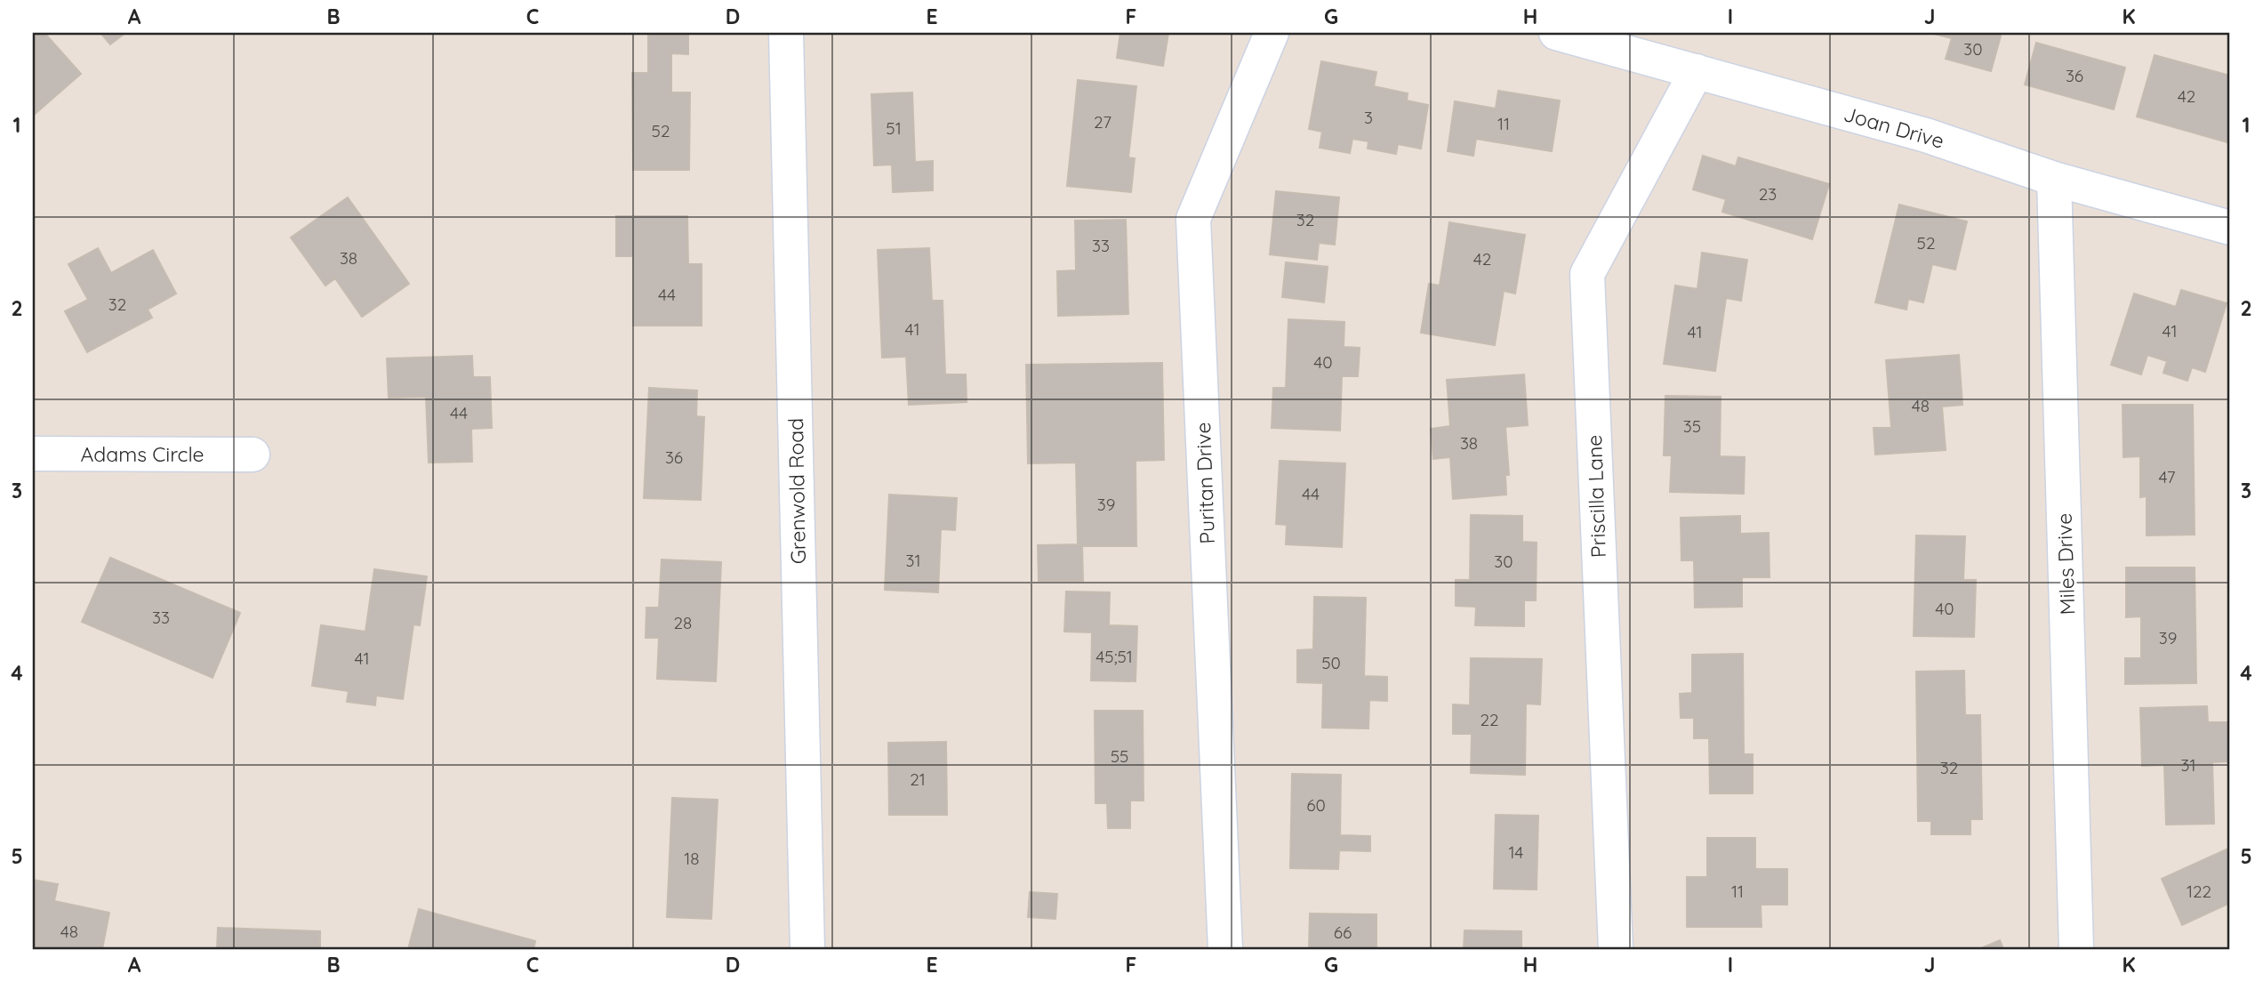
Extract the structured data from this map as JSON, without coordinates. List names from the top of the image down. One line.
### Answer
{"streets":{"street":["Joan Drive","Adams Circle","Puritan Drive","Grenwold Road","Priscilla Lane","Miles Drive"]},"crossings":[["Joan Drive","Priscilla Lane"],["Joan Drive","Miles Drive"]],"house_numbers":["30","36","42","3","27","11","51","52","23","32","52","33","38","42","44","32","41","41","41","40","48","44","35","38","36","47","44","39","31","30","40","33","28","39","45;51","41","50","22","55","31","32","21","60","14","18","11","122","48","66"],"grid":{"columns":["A","B","C","D","E","F","G","H","I","J","K"],"rows":["1","2","3","4","5"]}}
